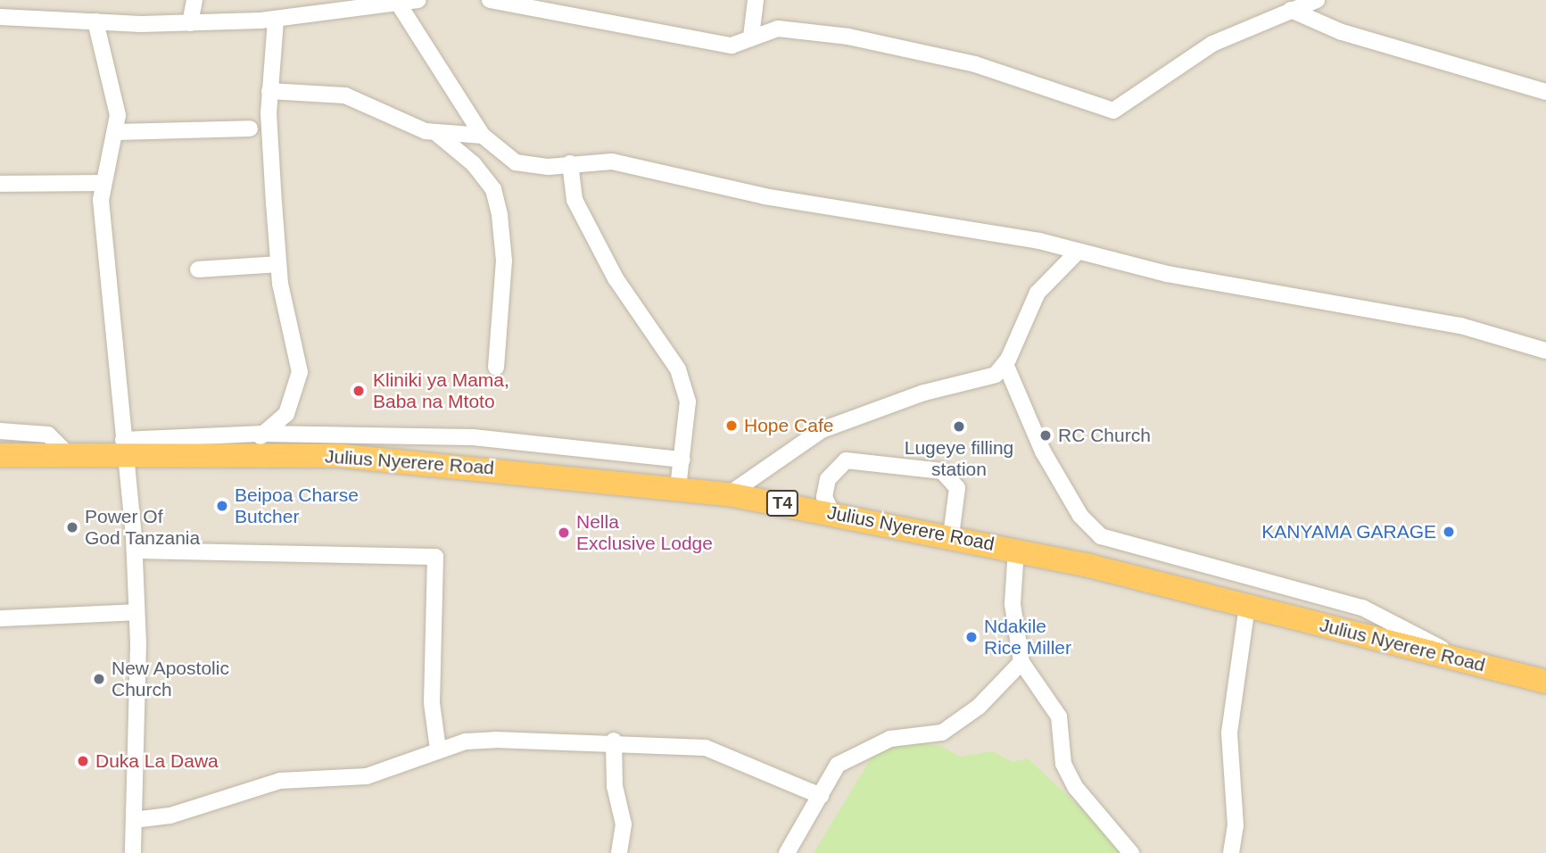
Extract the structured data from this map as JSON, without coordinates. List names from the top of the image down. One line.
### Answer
{"streets":{"highway":["Julius Nyerere Road","T4"]},"places":["Kliniki ya Mama, Baba na Mtoto","Hope Cafe","Lugeye filling station","RC Church","Beipoa Charse Butcher","Power Of God Tanzania","KANYAMA GARAGE","Nella Exclusive Lodge","Ndakile Rice Miller","New Apostolic Church","Duka La Dawa"]}
